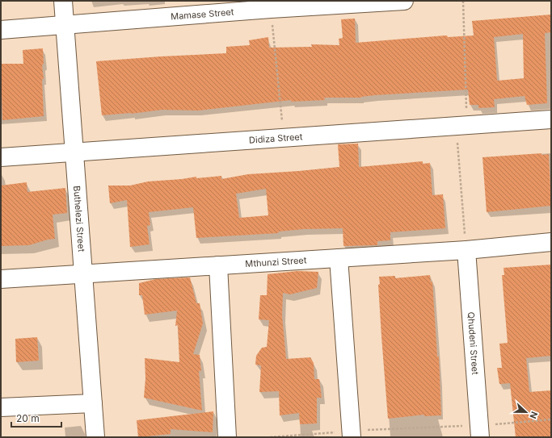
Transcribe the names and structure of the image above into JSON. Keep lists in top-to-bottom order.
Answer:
{
  "streets": {
    "street": [
      "Mamase Street",
      "Didiza Street",
      "Buthelezi Street",
      "Mthunzi Street",
      "Qhudeni Street"
    ]
  },
  "crossings": [
    ["Mamase Street", "Buthelezi Street"],
    ["Didiza Street", "Buthelezi Street"],
    ["Buthelezi Street", "Mthunzi Street"],
    ["Mthunzi Street", "Qhudeni Street"]
  ],
  "scale_bar": "20 m",
  "north": "right"
}
